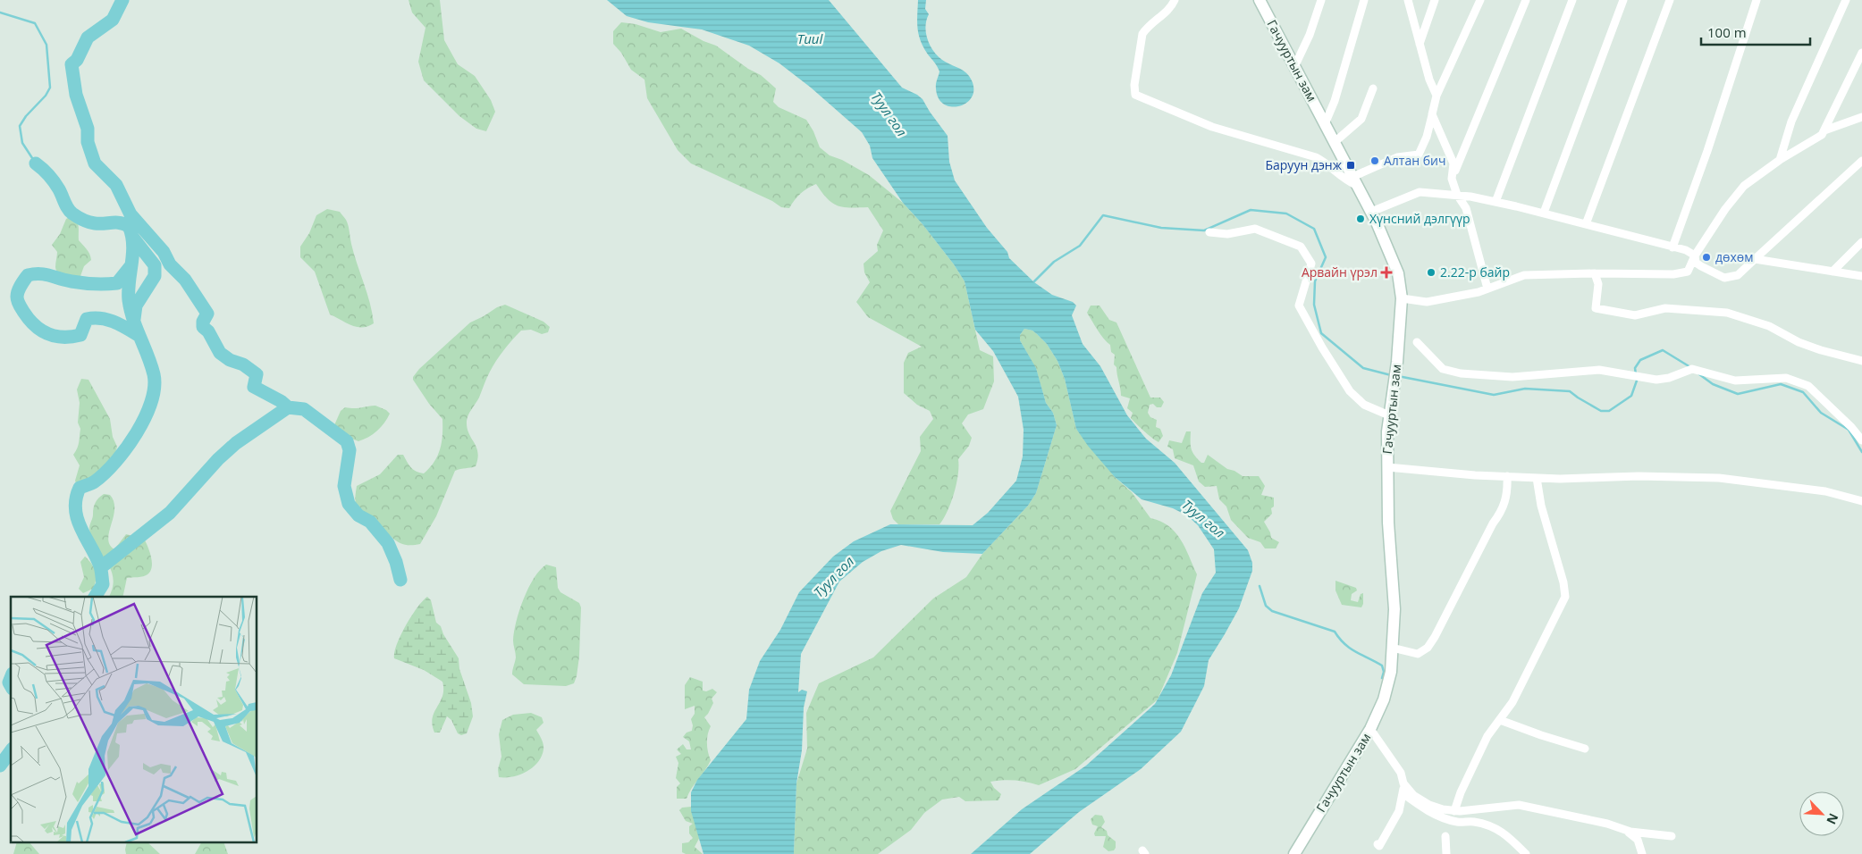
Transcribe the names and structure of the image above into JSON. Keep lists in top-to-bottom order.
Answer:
{
  "streets": {
    "main road": ["Гачууртын зам"]
  },
  "water": ["Tuul", "Туул гол"],
  "places": {
    "other": [
      "Алтан бич",
      "Хүнсний дэлгүүр",
      "дөхөм",
      "2.22-р байр"
    ],
    "transit": ["Баруун дэнж"],
    "health": ["Арвайн үрэл"]
  },
  "scale_bar": "100 m",
  "north": "bottom right"
}
